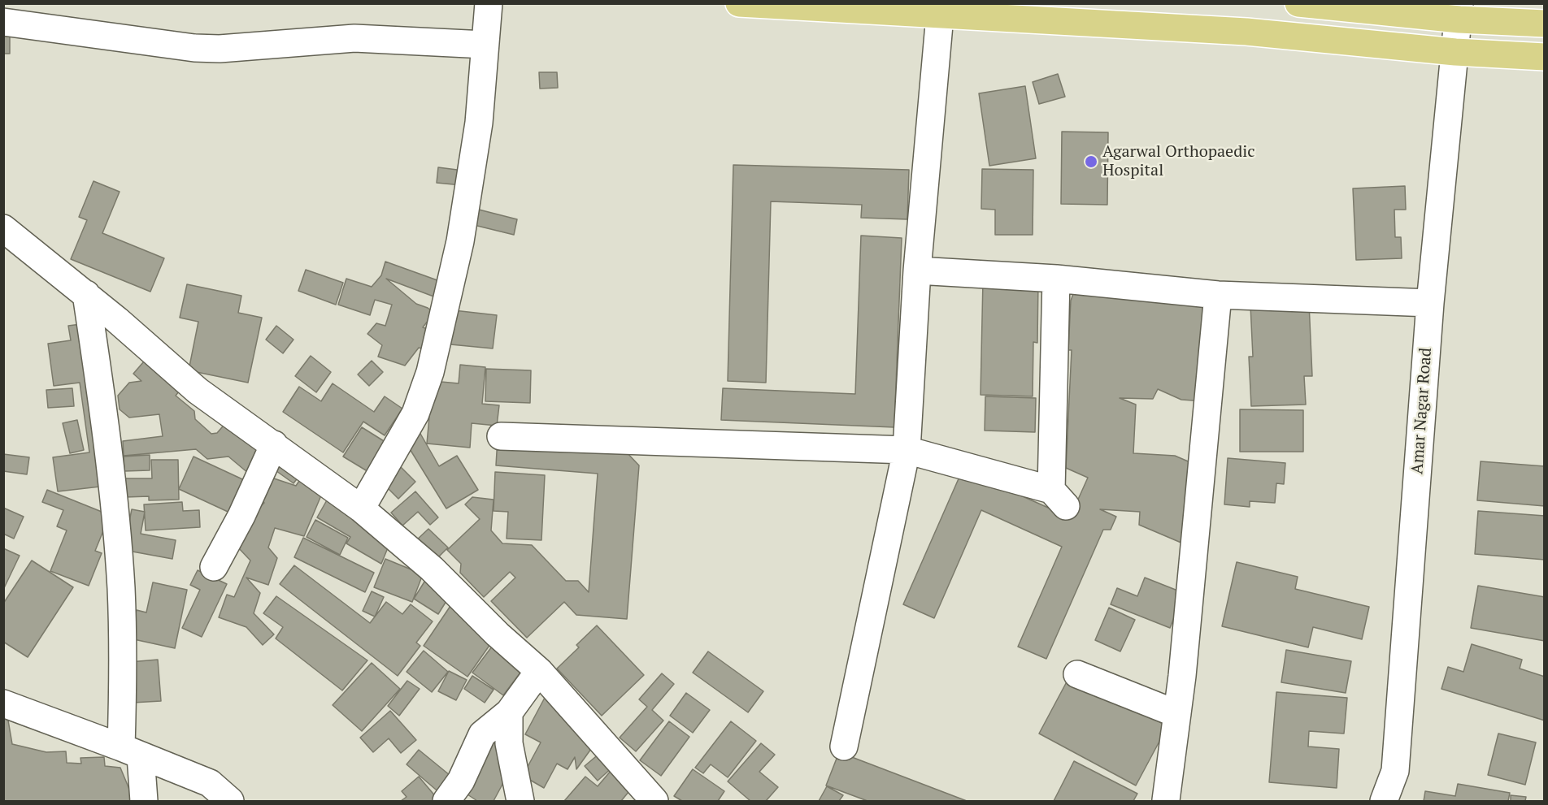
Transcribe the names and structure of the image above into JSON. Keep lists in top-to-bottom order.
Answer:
{
  "streets": {
    "street": ["Amar Nagar Road"]
  },
  "places": ["Agarwal Orthopaedic Hospital"]
}
